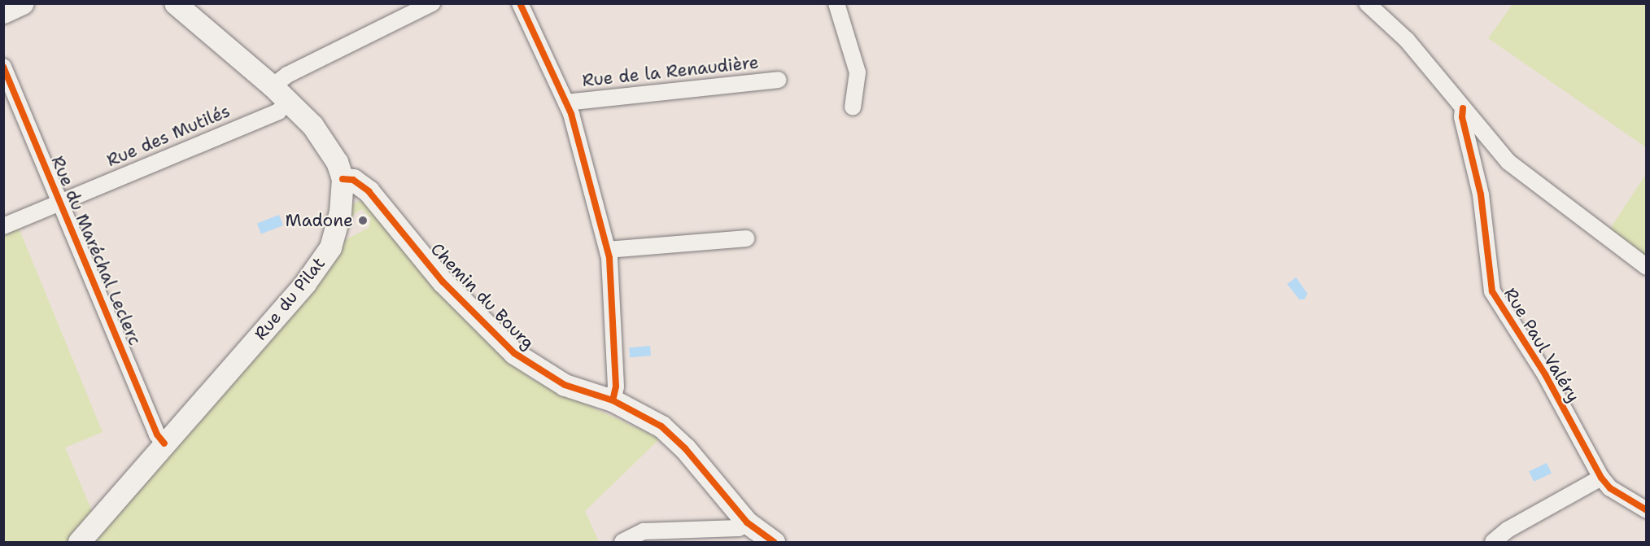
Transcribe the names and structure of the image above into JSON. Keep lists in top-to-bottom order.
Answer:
{
  "streets": {
    "main road": ["Chemin du Bourg", "Rue du Pilat"],
    "street": [
      "Rue de la Renaudière",
      "Rue des Mutilés",
      "Rue du Maréchal Leclerc",
      "Rue Paul Valéry"
    ]
  },
  "crossings": [
    ["Rue de la Renaudière", "Chemin du Bourg"],
    ["Rue des Mutilés", "Rue du Maréchal Leclerc"],
    ["Rue du Maréchal Leclerc", "Rue du Pilat"],
    ["Chemin du Bourg", "Rue du Pilat"]
  ],
  "places": ["Madone"]
}
